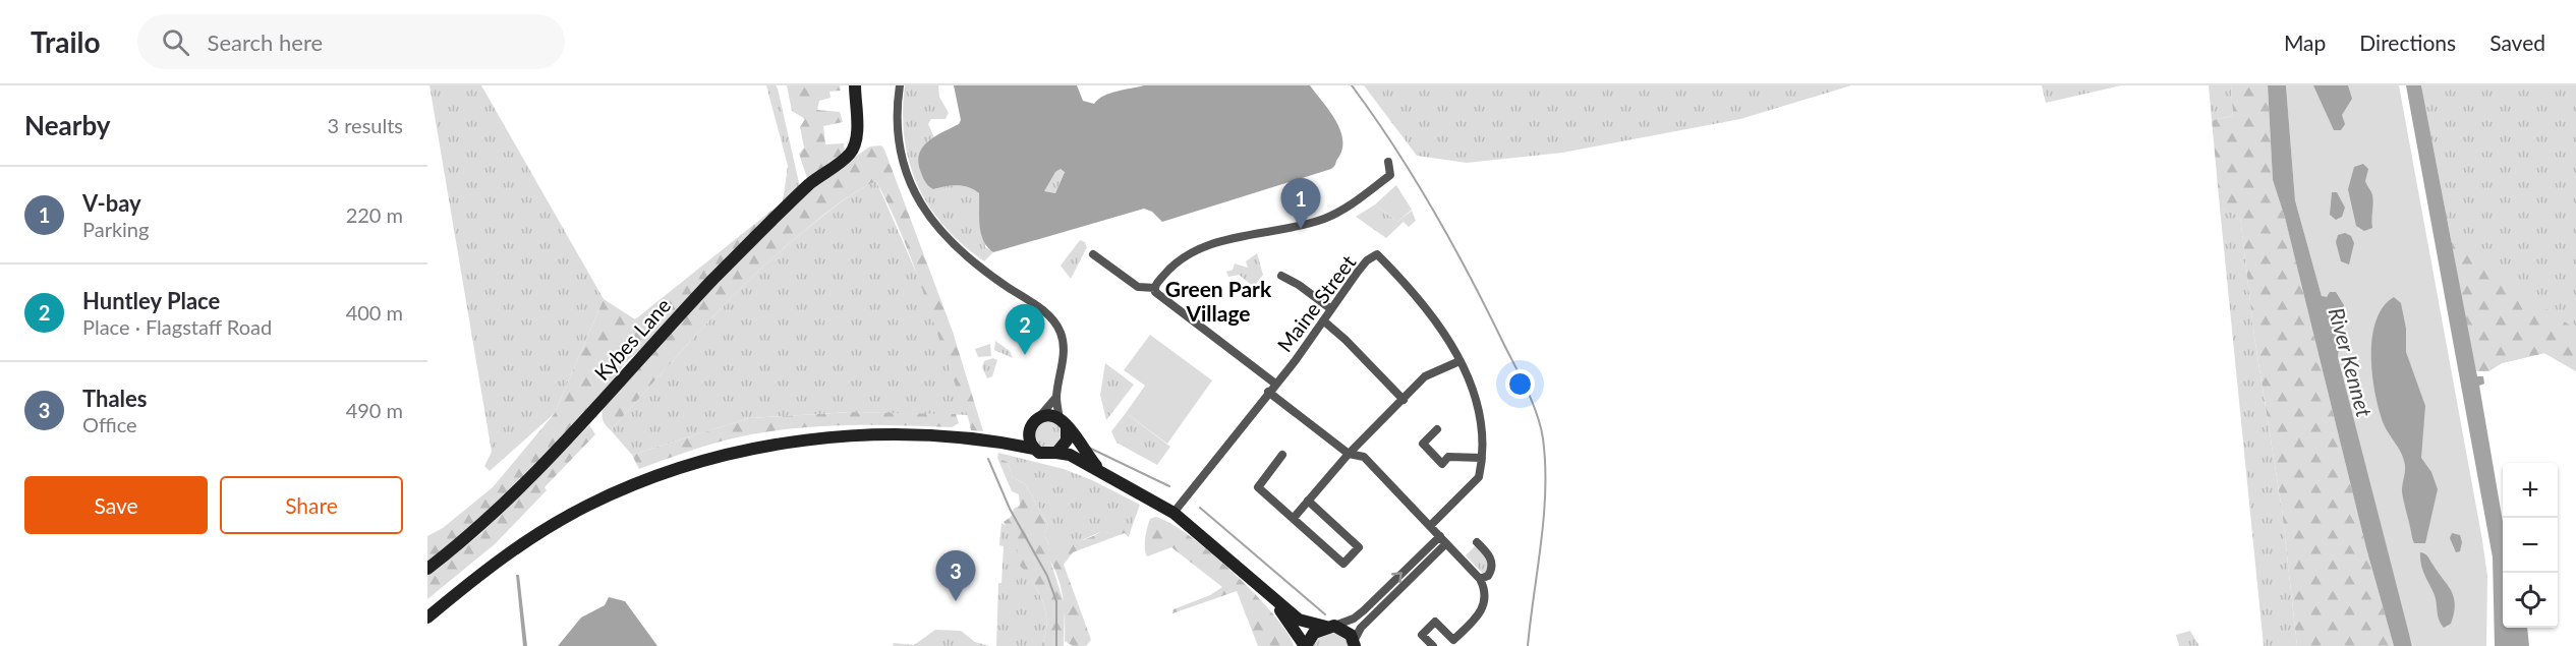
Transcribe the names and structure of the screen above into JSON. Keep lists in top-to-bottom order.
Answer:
{
  "streets": {
    "street": ["Maine Street", "Kybes Lane"]
  },
  "districts": ["Green Park Village"],
  "water": ["River Kennet"],
  "page": {
    "header": "Trailo",
    "search": "Search here",
    "nav": ["Map", "Directions", "Saved"],
    "heading": ["Nearby", "3 results"],
    "list": [
      {
        "mark": "1",
        "name": "V-bay",
        "note": "Parking",
        "value": "220 m"
      },
      {
        "mark": "2",
        "name": "Huntley Place",
        "note": "Place · Flagstaff Road",
        "value": "400 m"
      },
      {
        "mark": "3",
        "name": "Thales",
        "note": "Office",
        "value": "490 m"
      }
    ],
    "pins": ["1", "2", "3"],
    "buttons": ["Save", "Share"],
    "map_buttons": ["+", "−"]
  }
}
